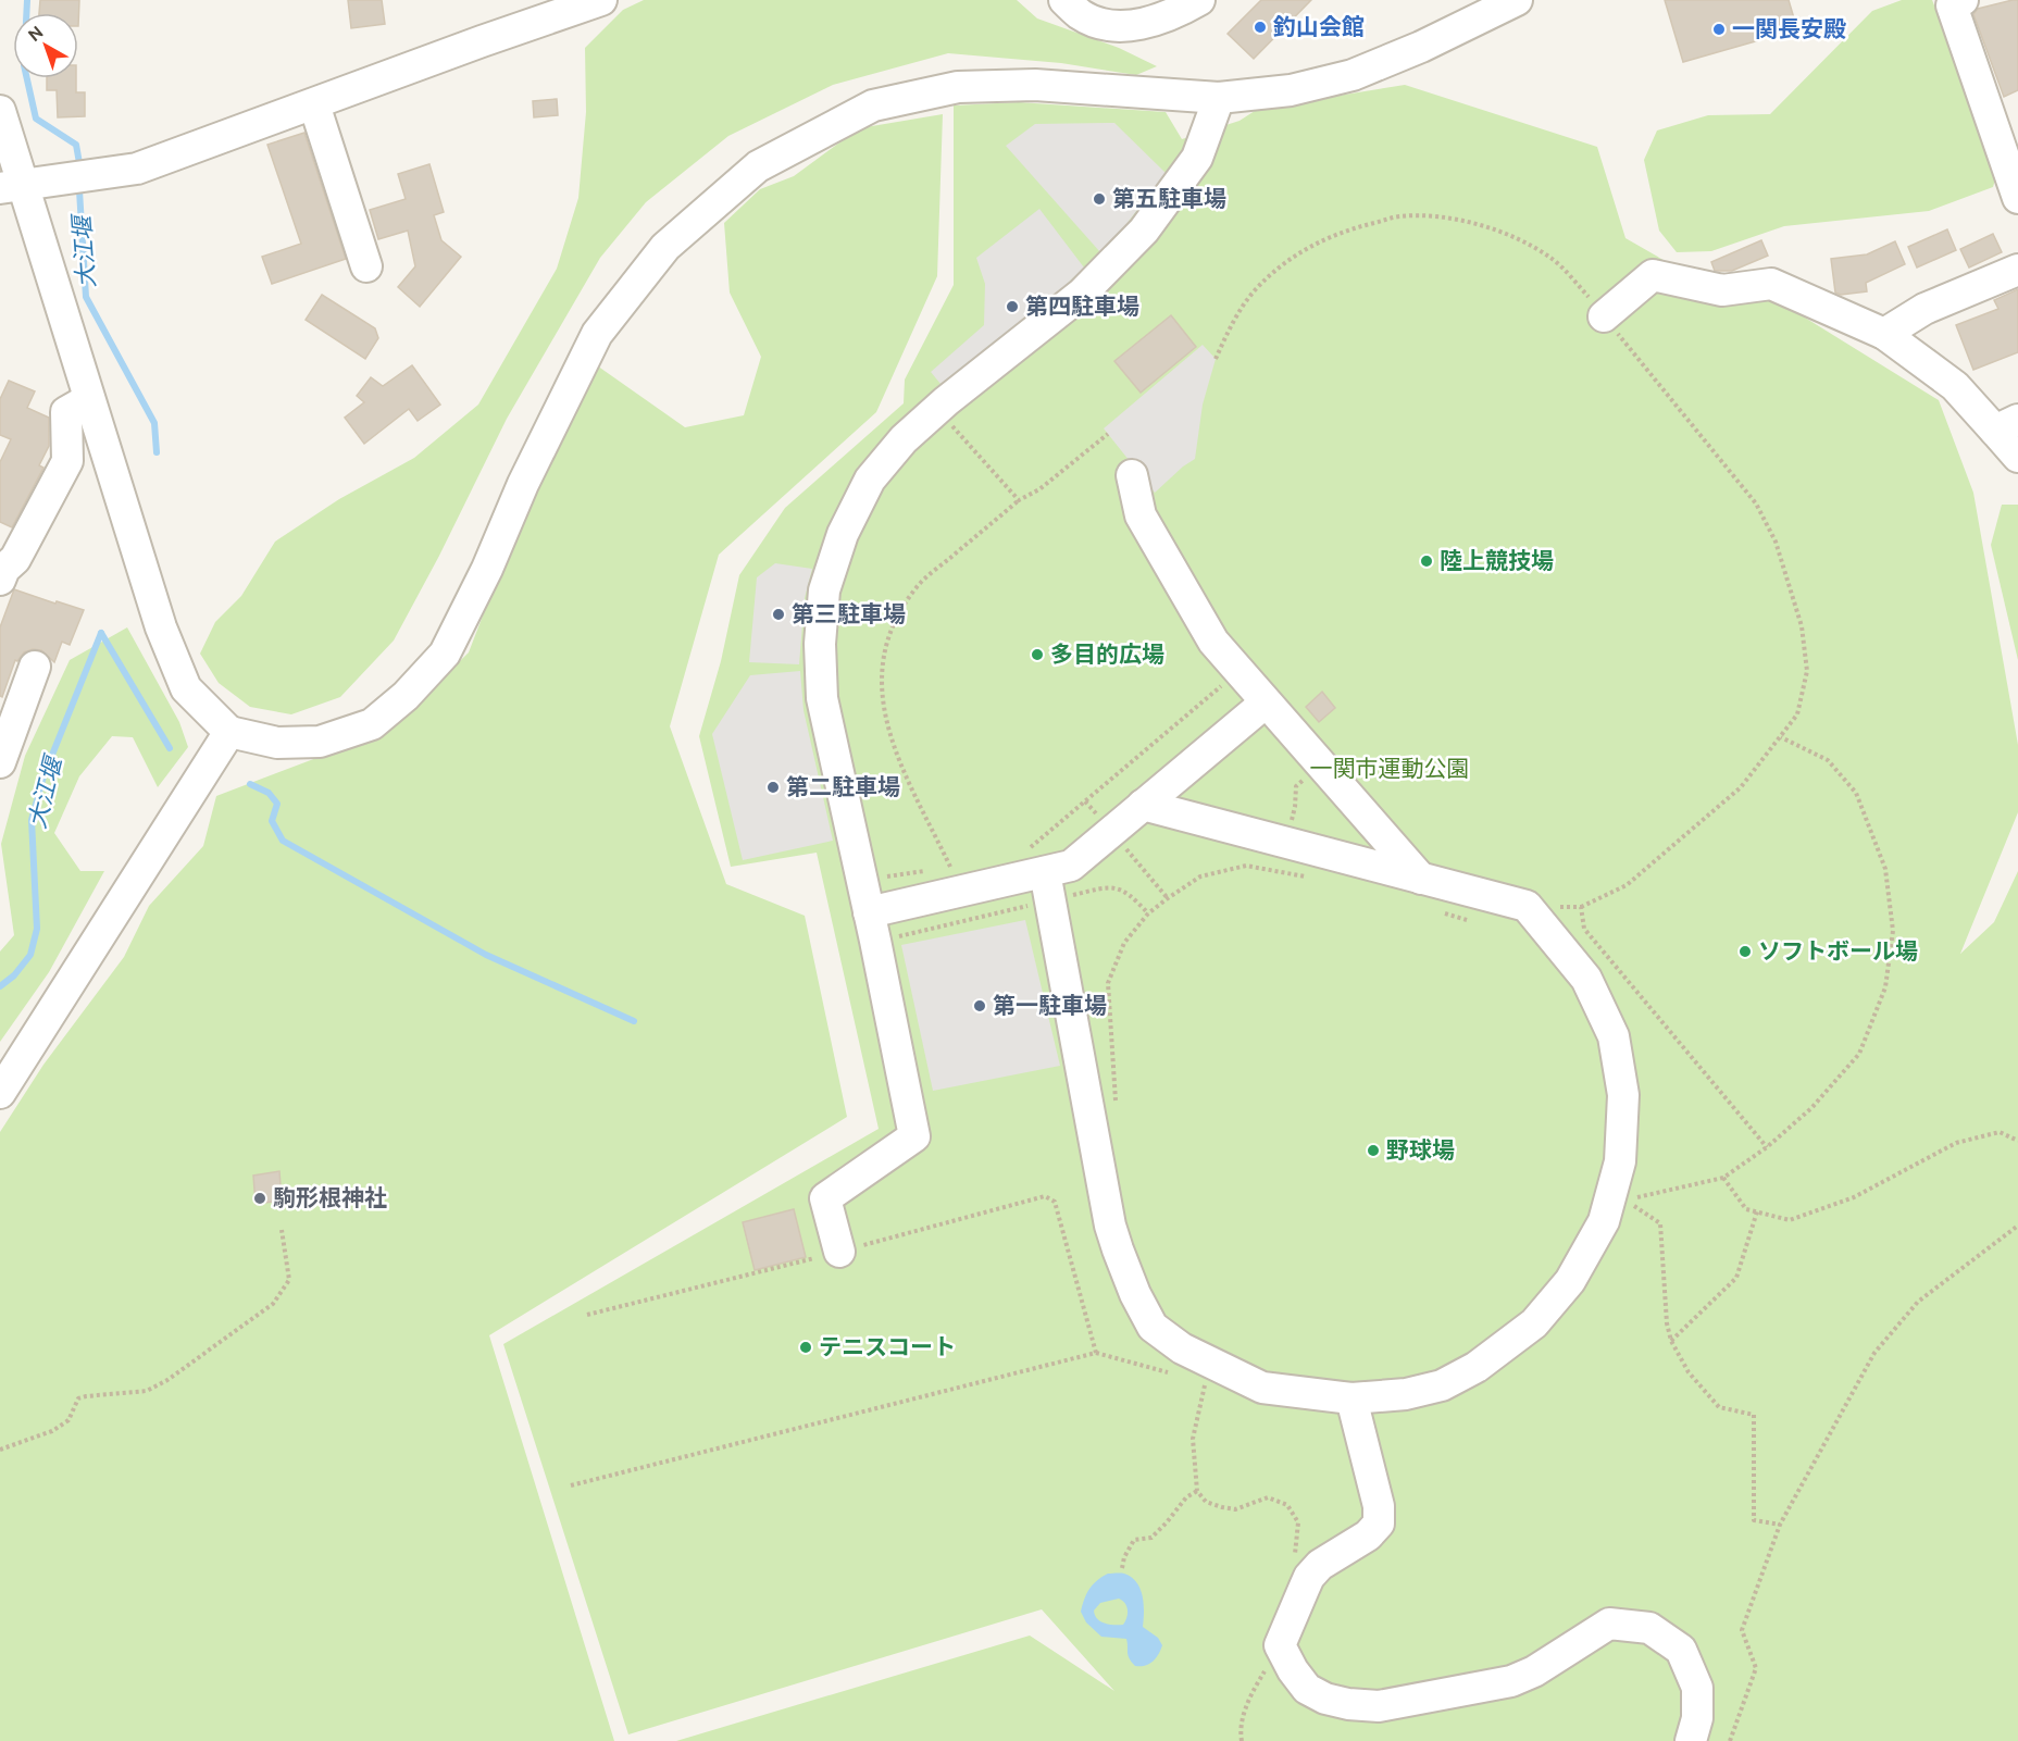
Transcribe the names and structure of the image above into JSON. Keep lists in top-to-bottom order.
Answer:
{
  "water": ["大江堰"],
  "parks": ["一関市運動公園"],
  "places": [
    "釣山会館",
    "一関長安殿",
    "第五駐車場",
    "第四駐車場",
    "陸上競技場",
    "第三駐車場",
    "多目的広場",
    "第二駐車場",
    "ソフトボール場",
    "第一駐車場",
    "野球場",
    "駒形根神社",
    "テニスコート"
  ],
  "north": "top left"
}
